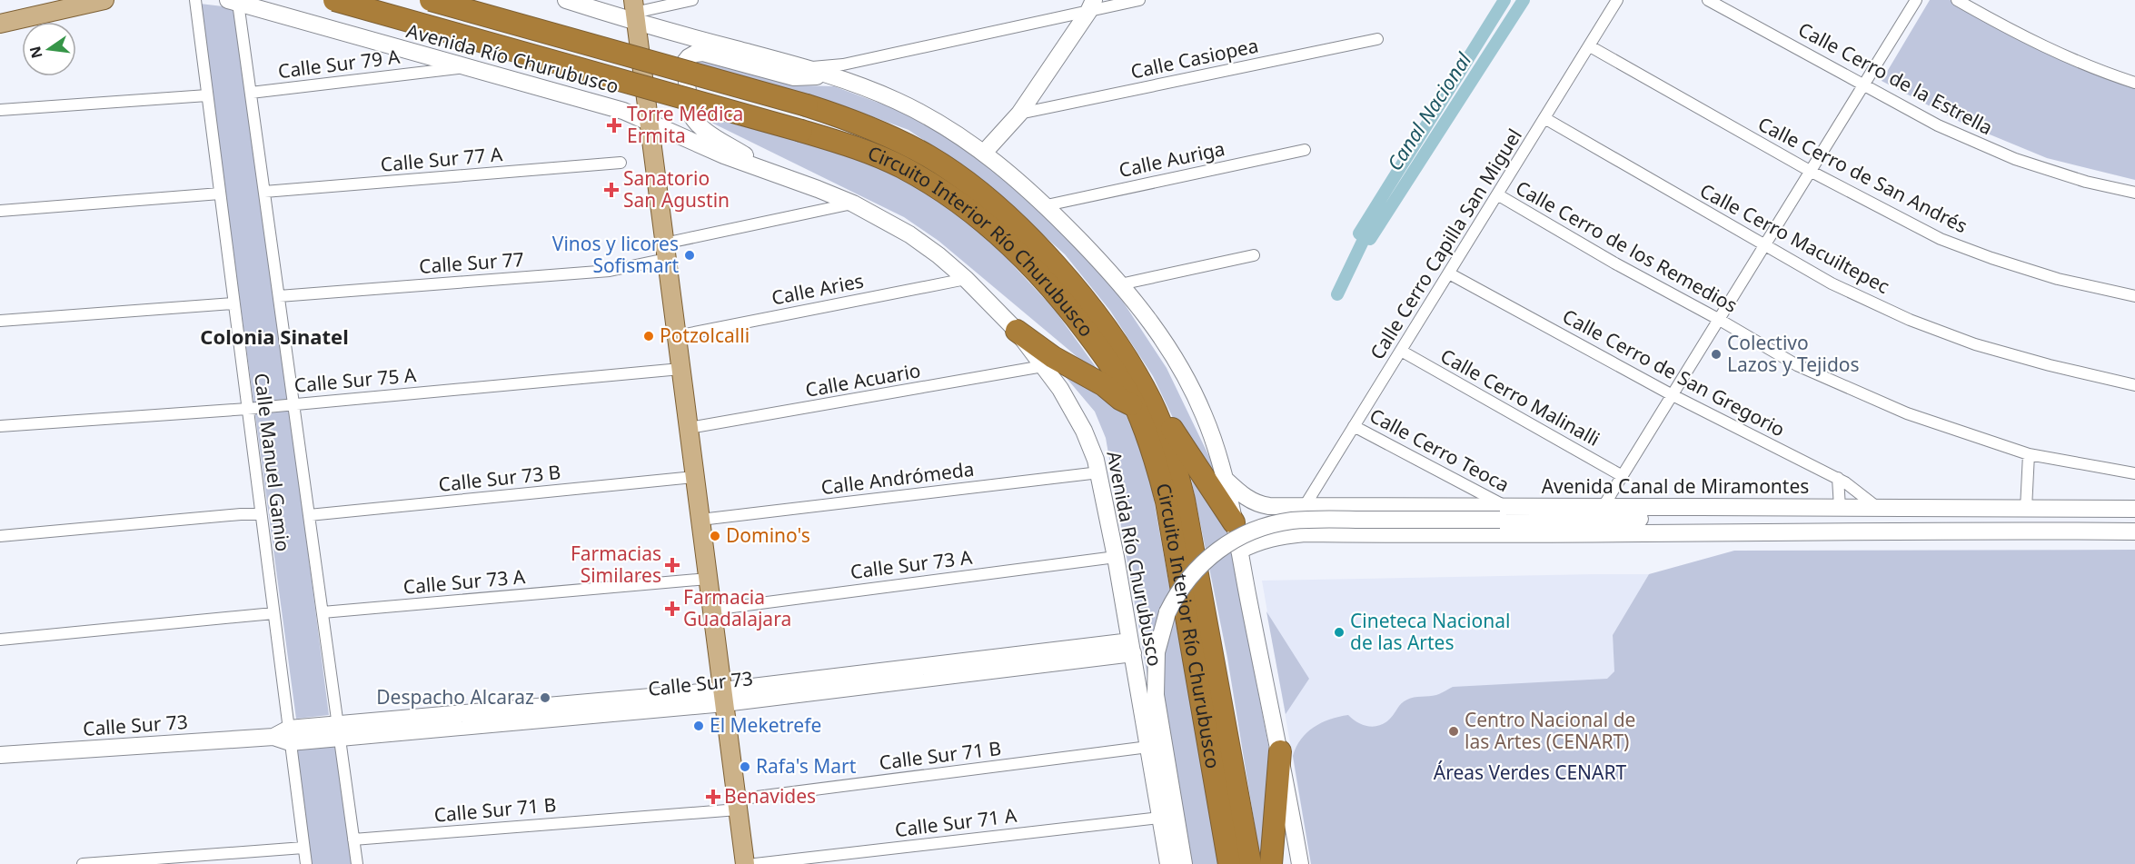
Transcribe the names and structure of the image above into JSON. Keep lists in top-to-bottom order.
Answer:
{
  "streets": {
    "highway": ["Circuito Interior Río Churubusco"],
    "main road": ["Avenida Río Churubusco", "Avenida Canal de Miramontes", "Calle Sur 73"],
    "street": [
      "Calle Casiopea",
      "Calle Sur 79 A",
      "Calle Cerro de la Estrella",
      "Calle Sur 77 A",
      "Calle Auriga",
      "Calle Cerro de San Andrés",
      "Calle Cerro Macuiltepec",
      "Calle Cerro Capilla San Miguel",
      "Calle Cerro de los Remedios",
      "Calle Sur 77",
      "Calle Aries",
      "Calle Cerro de San Gregorio",
      "Calle Sur 75 A",
      "Calle Acuario",
      "Calle Cerro Malinalli",
      "Calle Cerro Teoca",
      "Calle Manuel Gamio",
      "Calle Sur 73 B",
      "Calle Andrómeda",
      "Calle Sur 73 A",
      "Calle Sur 71 B",
      "Calle Sur 71 A"
    ]
  },
  "crossings": [
    ["Avenida Río Churubusco", "Calle Sur 79 A"],
    ["Avenida Río Churubusco", "Calle Aries"],
    ["Avenida Río Churubusco", "Calle Acuario"],
    ["Avenida Río Churubusco", "Calle Manuel Gamio"],
    ["Avenida Río Churubusco", "Calle Andrómeda"],
    ["Avenida Río Churubusco", "Calle Sur 73 A"],
    ["Avenida Río Churubusco", "Calle Sur 73"],
    ["Avenida Río Churubusco", "Calle Sur 71 B"],
    ["Avenida Río Churubusco", "Calle Sur 71 A"],
    ["Calle Sur 79 A", "Calle Manuel Gamio"],
    ["Calle Sur 77 A", "Calle Manuel Gamio"],
    ["Calle Cerro de San Andrés", "Calle Cerro Capilla San Miguel"],
    ["Calle Cerro Macuiltepec", "Calle Cerro Capilla San Miguel"],
    ["Calle Cerro Capilla San Miguel", "Calle Cerro de los Remedios"],
    ["Calle Cerro Capilla San Miguel", "Calle Cerro de San Gregorio"],
    ["Calle Cerro Capilla San Miguel", "Calle Cerro Malinalli"],
    ["Calle Cerro Capilla San Miguel", "Calle Cerro Teoca"],
    ["Calle Cerro Capilla San Miguel", "Avenida Canal de Miramontes"],
    ["Calle Sur 77", "Calle Manuel Gamio"],
    ["Calle Cerro de San Gregorio", "Avenida Canal de Miramontes"],
    ["Calle Sur 75 A", "Calle Manuel Gamio"],
    ["Calle Cerro Teoca", "Avenida Canal de Miramontes"],
    ["Calle Manuel Gamio", "Calle Sur 73 B"],
    ["Calle Manuel Gamio", "Calle Sur 73 A"],
    ["Calle Manuel Gamio", "Calle Sur 73"],
    ["Calle Manuel Gamio", "Calle Sur 71 B"]
  ],
  "districts": ["Colonia Sinatel"],
  "water": ["Canal Nacional"],
  "parks": ["Áreas Verdes CENART"],
  "places": {
    "health": [
      "Torre Médica Ermita",
      "Sanatorio San Agustin",
      "Farmacias Similares",
      "Farmacia Guadalajara",
      "Benavides"
    ],
    "other": [
      "Vinos y licores Sofismart",
      "Potzolcalli",
      "Colectivo Lazos y Tejidos",
      "Domino's",
      "Cineteca Nacional de las Artes",
      "Despacho Alcaraz",
      "El Meketrefe",
      "Centro Nacional de las Artes (CENART)",
      "Rafa's Mart"
    ]
  },
  "north": "left"
}
